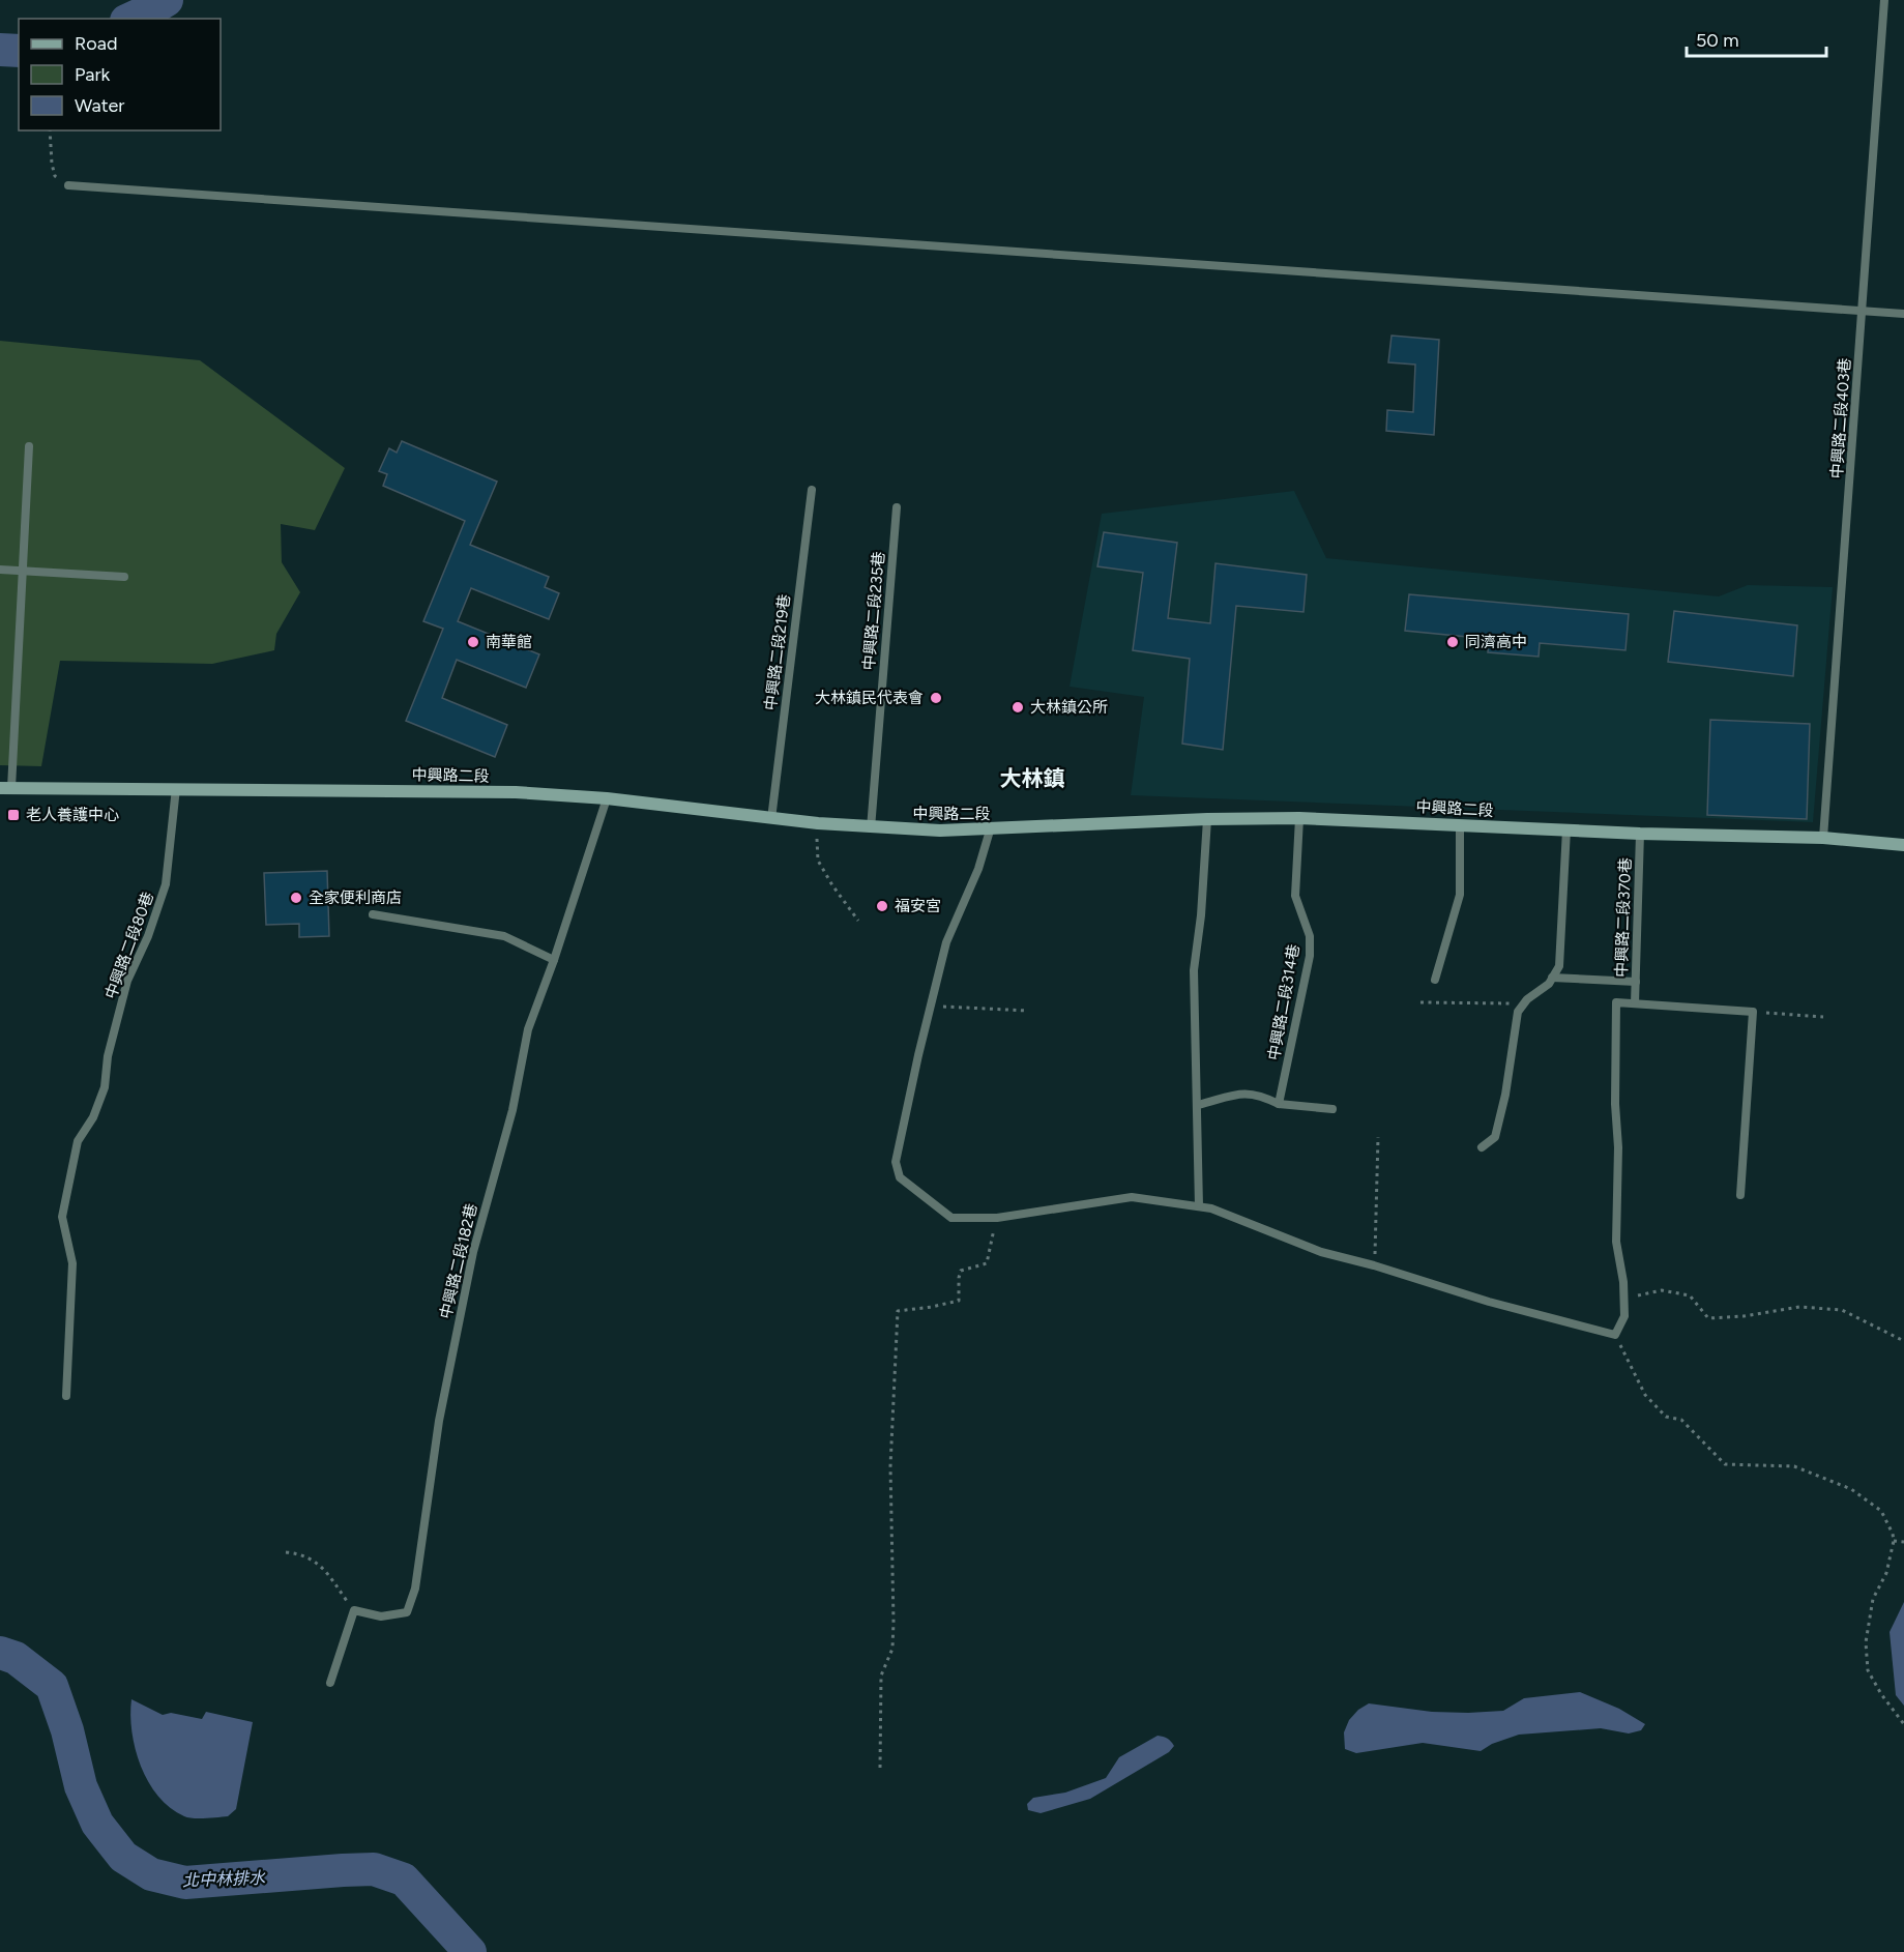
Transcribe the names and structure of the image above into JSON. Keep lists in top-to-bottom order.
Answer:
{
  "streets": {
    "main road": ["中興路二段"],
    "lane": [
      "中興路二段403巷",
      "中興路二段235巷",
      "中興路二段219巷",
      "中興路二段370巷",
      "中興路二段80巷",
      "中興路二段314巷",
      "中興路二段182巷"
    ]
  },
  "crossings": [
    ["中興路二段403巷", "中興路二段"],
    ["中興路二段235巷", "中興路二段"],
    ["中興路二段219巷", "中興路二段"],
    ["中興路二段", "中興路二段370巷"],
    ["中興路二段", "中興路二段80巷"],
    ["中興路二段", "中興路二段314巷"],
    ["中興路二段", "中興路二段182巷"]
  ],
  "districts": ["大林鎮"],
  "water": ["北中林排水"],
  "places": {
    "other": [
      "南華館",
      "同濟高中",
      "大林鎮民代表會",
      "大林鎮公所",
      "全家便利商店",
      "福安宮"
    ],
    "transit": ["老人養護中心"]
  },
  "legend": ["Road", "Park", "Water"],
  "scale_bar": "50 m"
}
